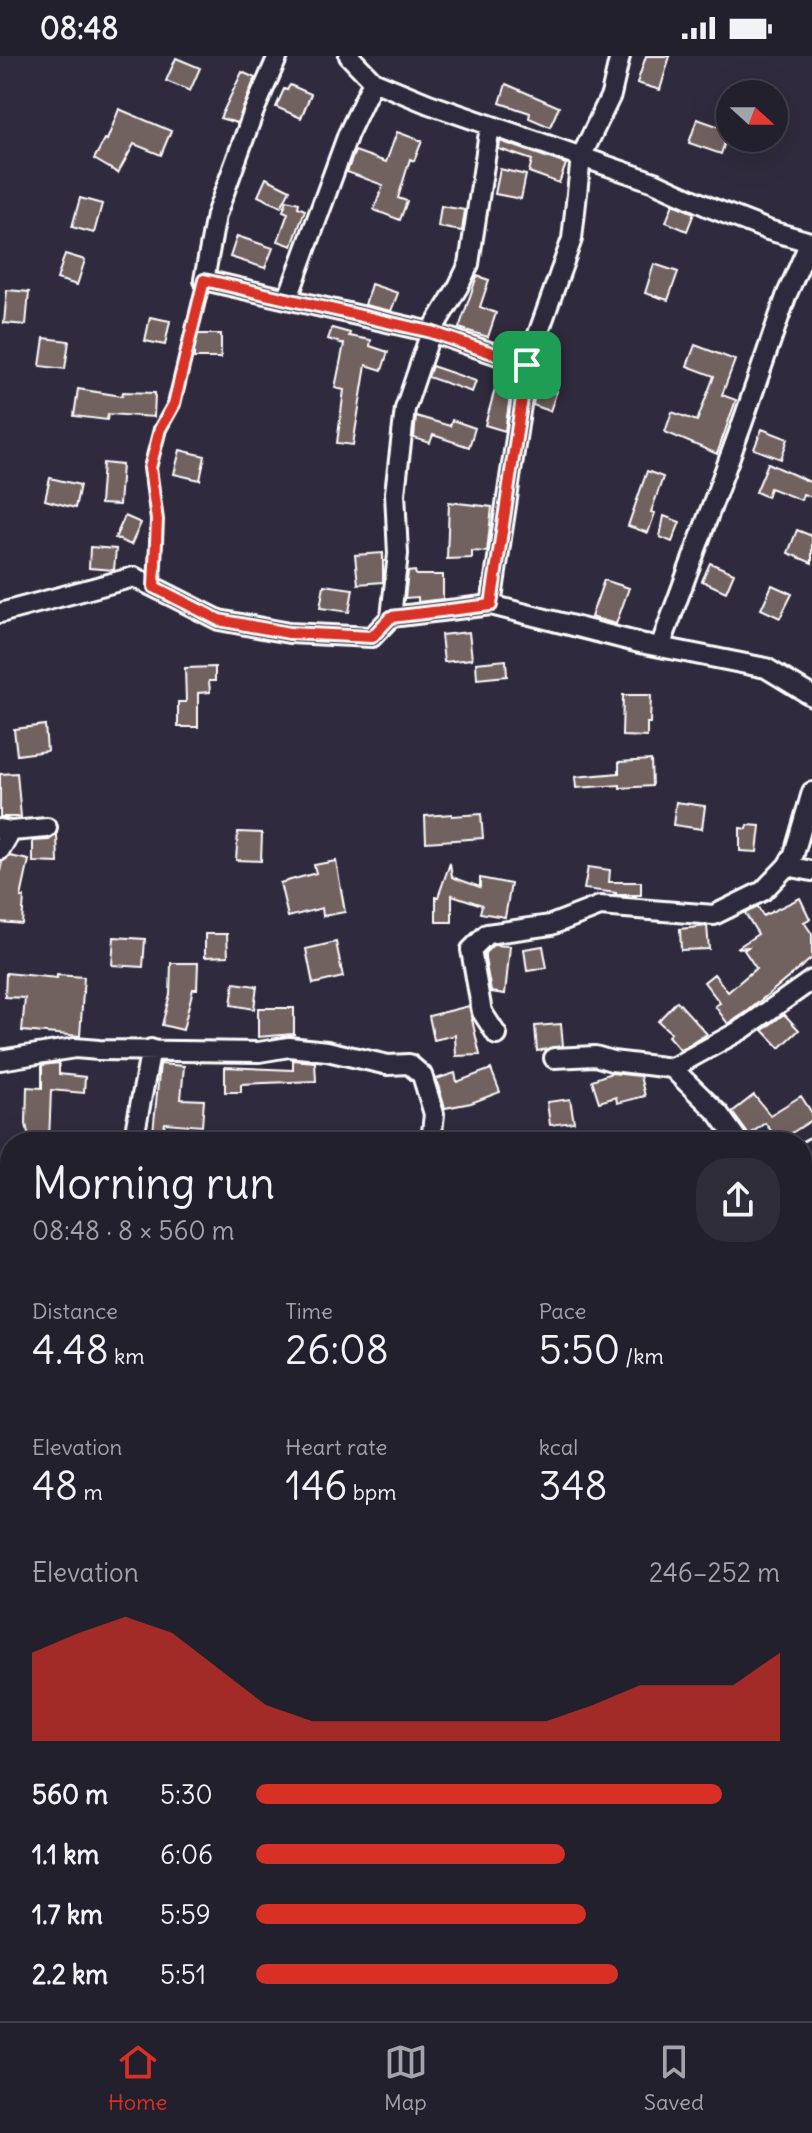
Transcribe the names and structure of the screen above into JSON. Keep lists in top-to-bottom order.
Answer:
{
  "north": "right",
  "page": {
    "status": "08:48",
    "heading": ["Morning run", "08:48 · 8 × 560 m"],
    "stats": [
      ["Distance", "4.48 km"],
      ["Time", "26:08"],
      ["Pace", "5:50 /km"],
      ["Elevation", "48 m"],
      ["Heart rate", "146 bpm"],
      ["kcal", "348"]
    ],
    "chart": ["Elevation", "246–252 m"],
    "list": [
      {
        "name": "560 m",
        "note": "5:30"
      },
      {
        "name": "1.1 km",
        "note": "6:06"
      },
      {
        "name": "1.7 km",
        "note": "5:59"
      },
      {
        "name": "2.2 km",
        "note": "5:51"
      }
    ],
    "tabs": ["Home", "Map", "Saved"]
  }
}
